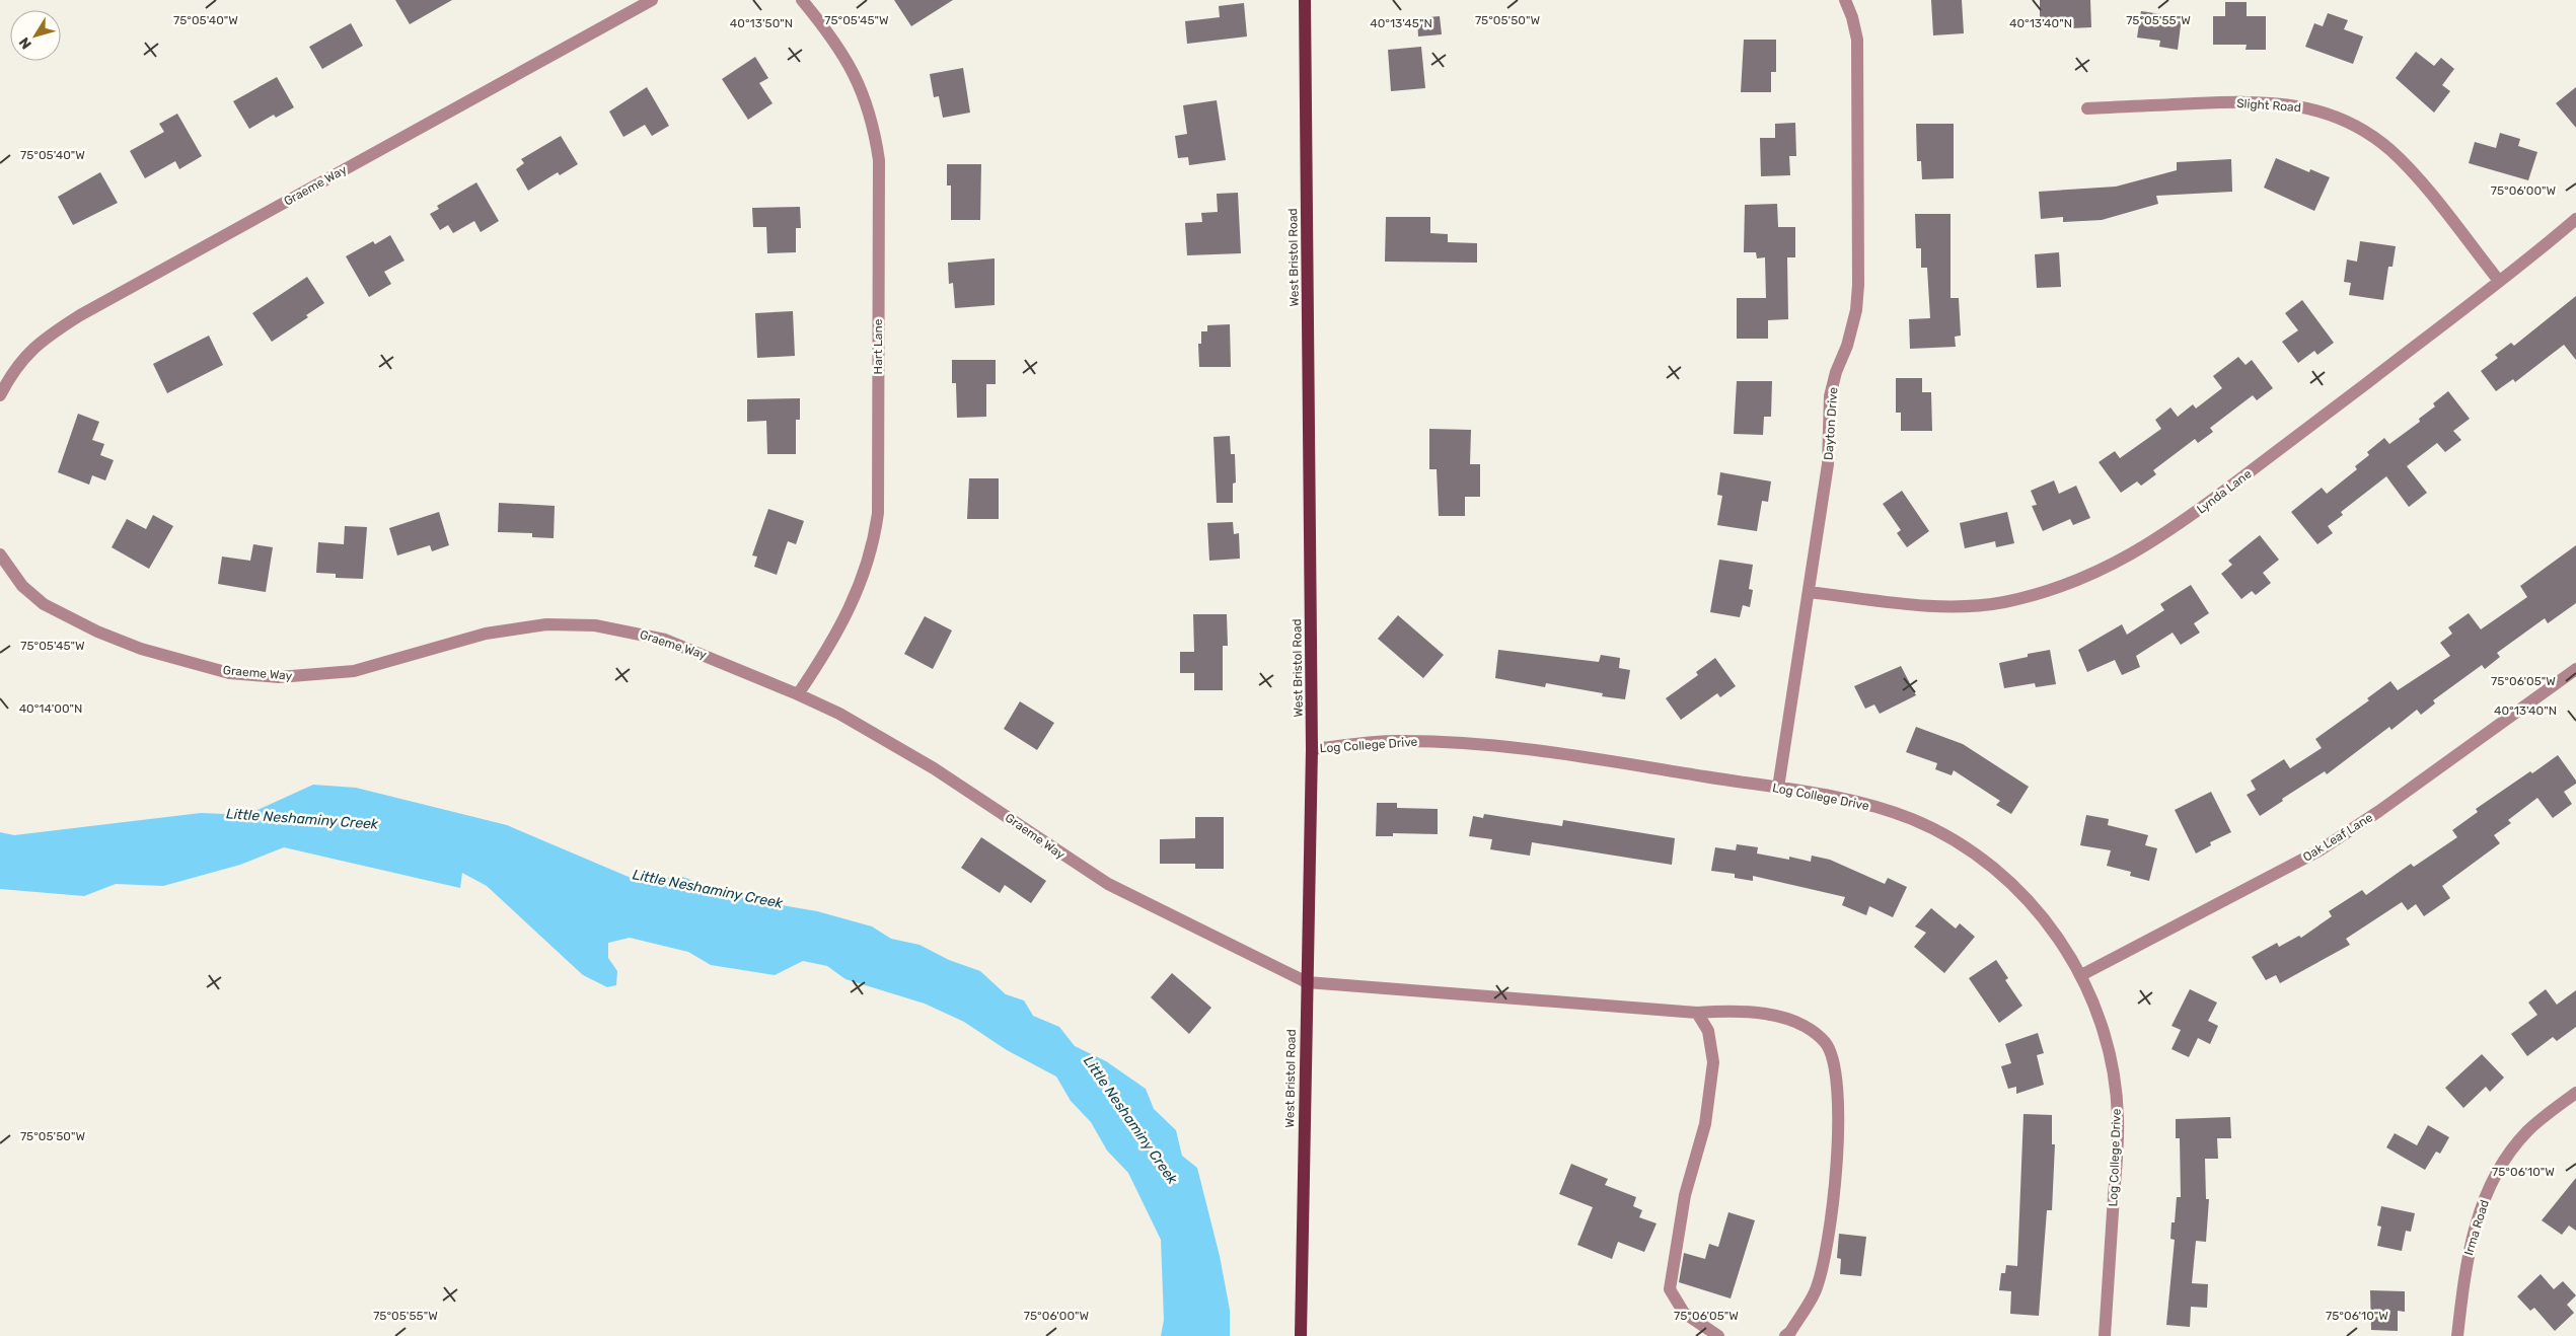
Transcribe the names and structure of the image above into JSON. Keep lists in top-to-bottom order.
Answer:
{
  "streets": {
    "main road": ["West Bristol Road"],
    "street": [
      "Slight Road",
      "Graeme Way",
      "Hart Lane",
      "Dayton Drive",
      "Lynda Lane",
      "Log College Drive",
      "Oak Leaf Lane",
      "Irma Road"
    ]
  },
  "crossings": [
    ["Slight Road", "Lynda Lane"],
    ["Graeme Way", "West Bristol Road"],
    ["Graeme Way", "Hart Lane"],
    ["West Bristol Road", "Log College Drive"],
    ["Dayton Drive", "Lynda Lane"],
    ["Dayton Drive", "Log College Drive"],
    ["Log College Drive", "Oak Leaf Lane"]
  ],
  "water": ["Little Neshaminy Creek"],
  "north": "bottom left",
  "coordinates": [
    "75°05'50\"W",
    "75°05'40\"W",
    "75°05'45\"W",
    "75°05'55\"W",
    "40°13'45\"N",
    "40°13'40\"N",
    "40°13'50\"N",
    "75°06'00\"W",
    "75°06'05\"W",
    "40°14'00\"N",
    "75°06'10\"W"
  ]
}
